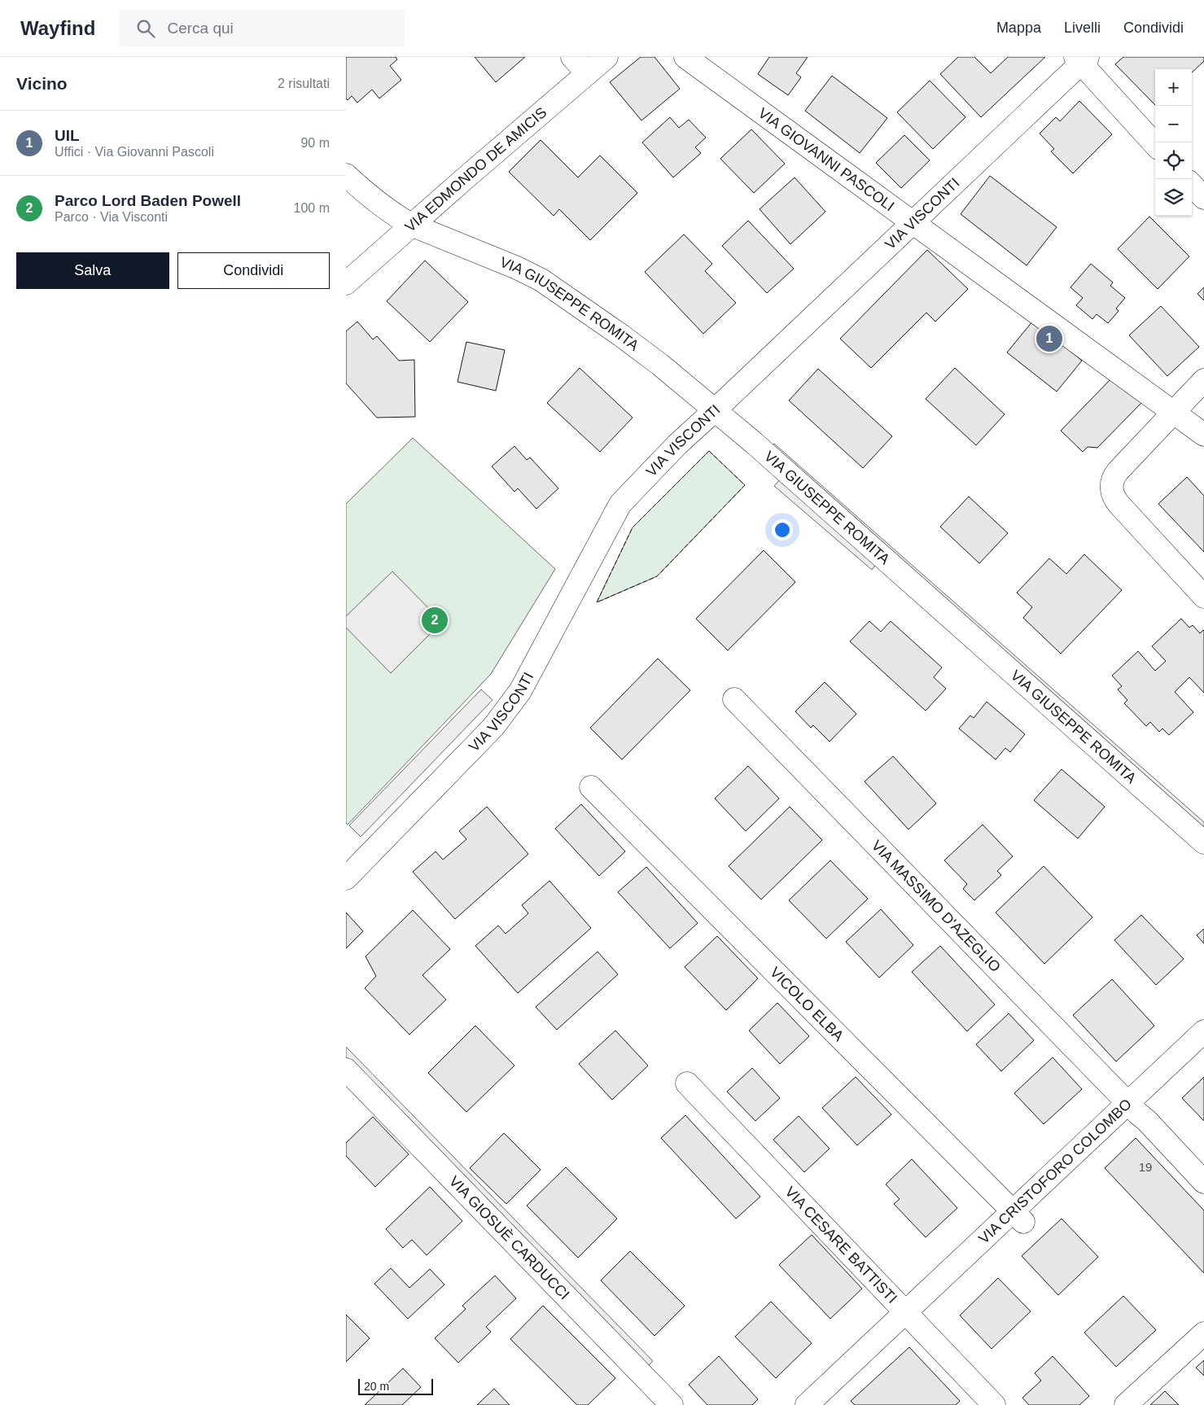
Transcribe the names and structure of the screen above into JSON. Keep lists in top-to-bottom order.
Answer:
{
  "streets": {
    "street": [
      "VIA GIOVANNI PASCOLI",
      "VIA EDMONDO DE AMICIS",
      "VIA VISCONTI",
      "VIA GIUSEPPE ROMITA",
      "VIA MASSIMO D'AZEGLIO",
      "VICOLO ELBA",
      "VIA CRISTOFORO COLOMBO",
      "VIA GIOSUÈ CARDUCCI",
      "VIA CESARE BATTISTI"
    ]
  },
  "crossings": [
    ["VIA GIOVANNI PASCOLI", "VIA VISCONTI"],
    ["VIA EDMONDO DE AMICIS", "VIA GIUSEPPE ROMITA"],
    ["VIA VISCONTI", "VIA GIUSEPPE ROMITA"],
    ["VIA MASSIMO D'AZEGLIO", "VIA CRISTOFORO COLOMBO"],
    ["VICOLO ELBA", "VIA CRISTOFORO COLOMBO"],
    ["VIA CRISTOFORO COLOMBO", "VIA CESARE BATTISTI"]
  ],
  "house_numbers": ["19"],
  "scale_bar": "20 m",
  "page": {
    "header": "Wayfind",
    "search": "Cerca qui",
    "nav": ["Mappa", "Livelli", "Condividi"],
    "heading": ["Vicino", "2 risultati"],
    "map_buttons": ["+", "−"],
    "list": [
      {
        "mark": "1",
        "name": "UIL",
        "note": "Uffici · Via Giovanni Pascoli",
        "value": "90 m"
      },
      {
        "mark": "2",
        "name": "Parco Lord Baden Powell",
        "note": "Parco · Via Visconti",
        "value": "100 m"
      }
    ],
    "buttons": ["Salva", "Condividi"],
    "pins": ["1", "2"],
    "scale": "20 m"
  }
}
